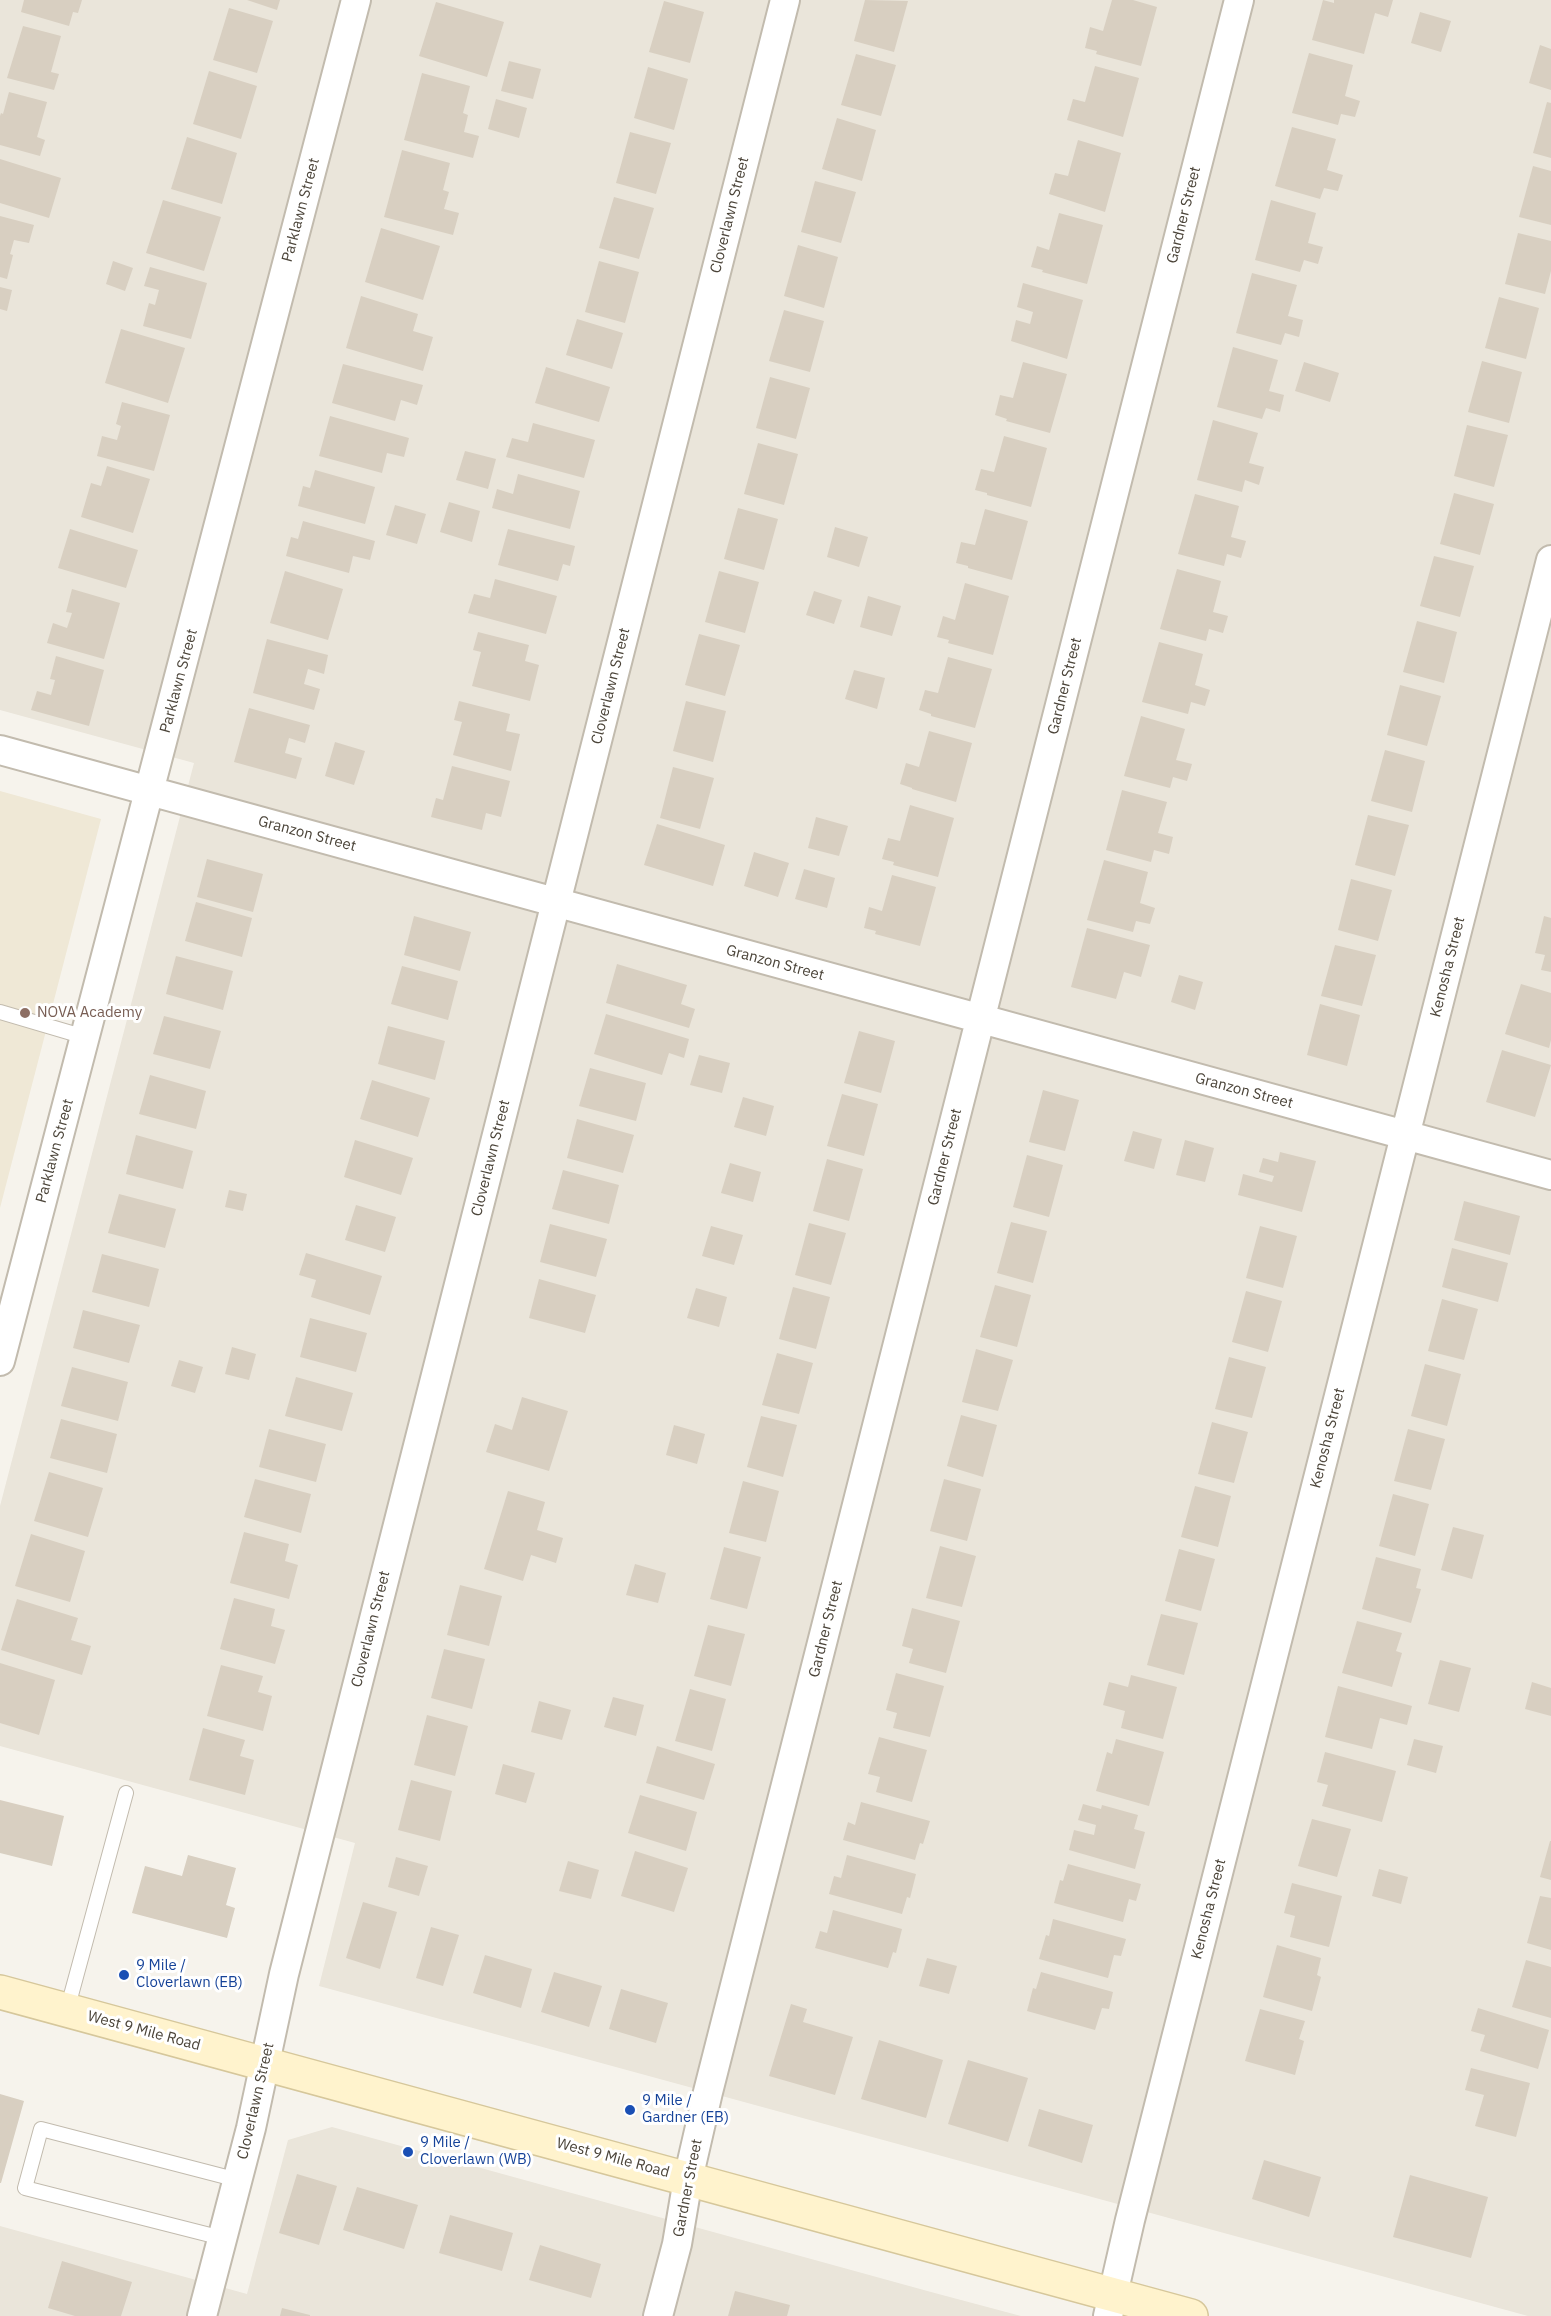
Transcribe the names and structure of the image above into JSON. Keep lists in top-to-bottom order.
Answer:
{
  "streets": {
    "main road": ["West 9 Mile Road"],
    "street": [
      "Parklawn Street",
      "Cloverlawn Street",
      "Gardner Street",
      "Granzon Street",
      "Kenosha Street"
    ]
  },
  "crossings": [
    ["Parklawn Street", "Granzon Street"],
    ["Cloverlawn Street", "Granzon Street"],
    ["Cloverlawn Street", "West 9 Mile Road"],
    ["Gardner Street", "Granzon Street"],
    ["Gardner Street", "West 9 Mile Road"],
    ["Granzon Street", "Kenosha Street"],
    ["Kenosha Street", "West 9 Mile Road"]
  ],
  "places": [
    "NOVA Academy",
    "9 Mile / Cloverlawn (EB)",
    "9 Mile / Gardner (EB)",
    "9 Mile / Cloverlawn (WB)"
  ]
}
